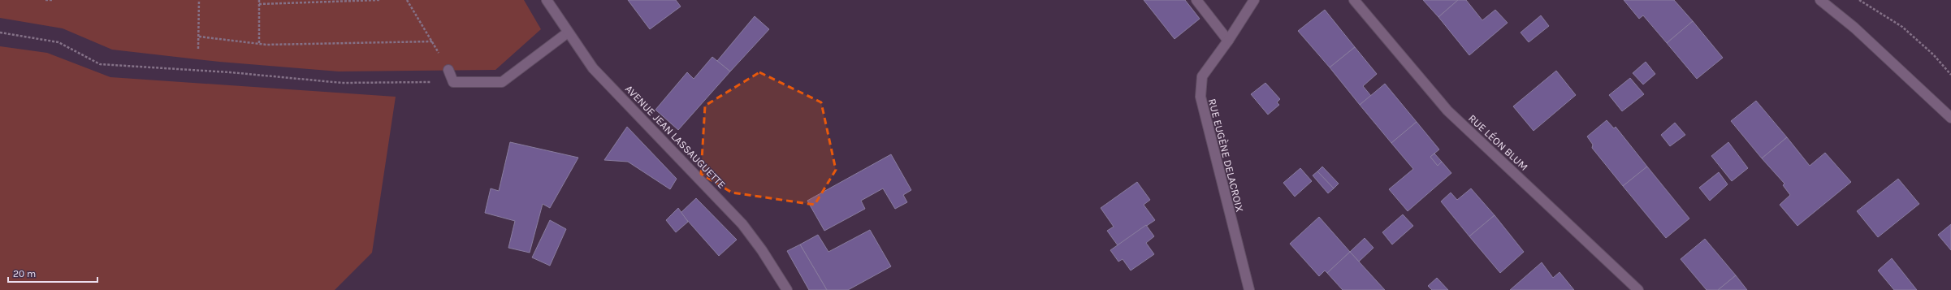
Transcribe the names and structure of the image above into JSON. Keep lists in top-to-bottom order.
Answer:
{
  "streets": {
    "street": ["AVENUE JEAN LASSAUGUETTE", "RUE LÉON BLUM", "RUE EUGÈNE DELACROIX"]
  },
  "scale_bar": "20 m"
}
